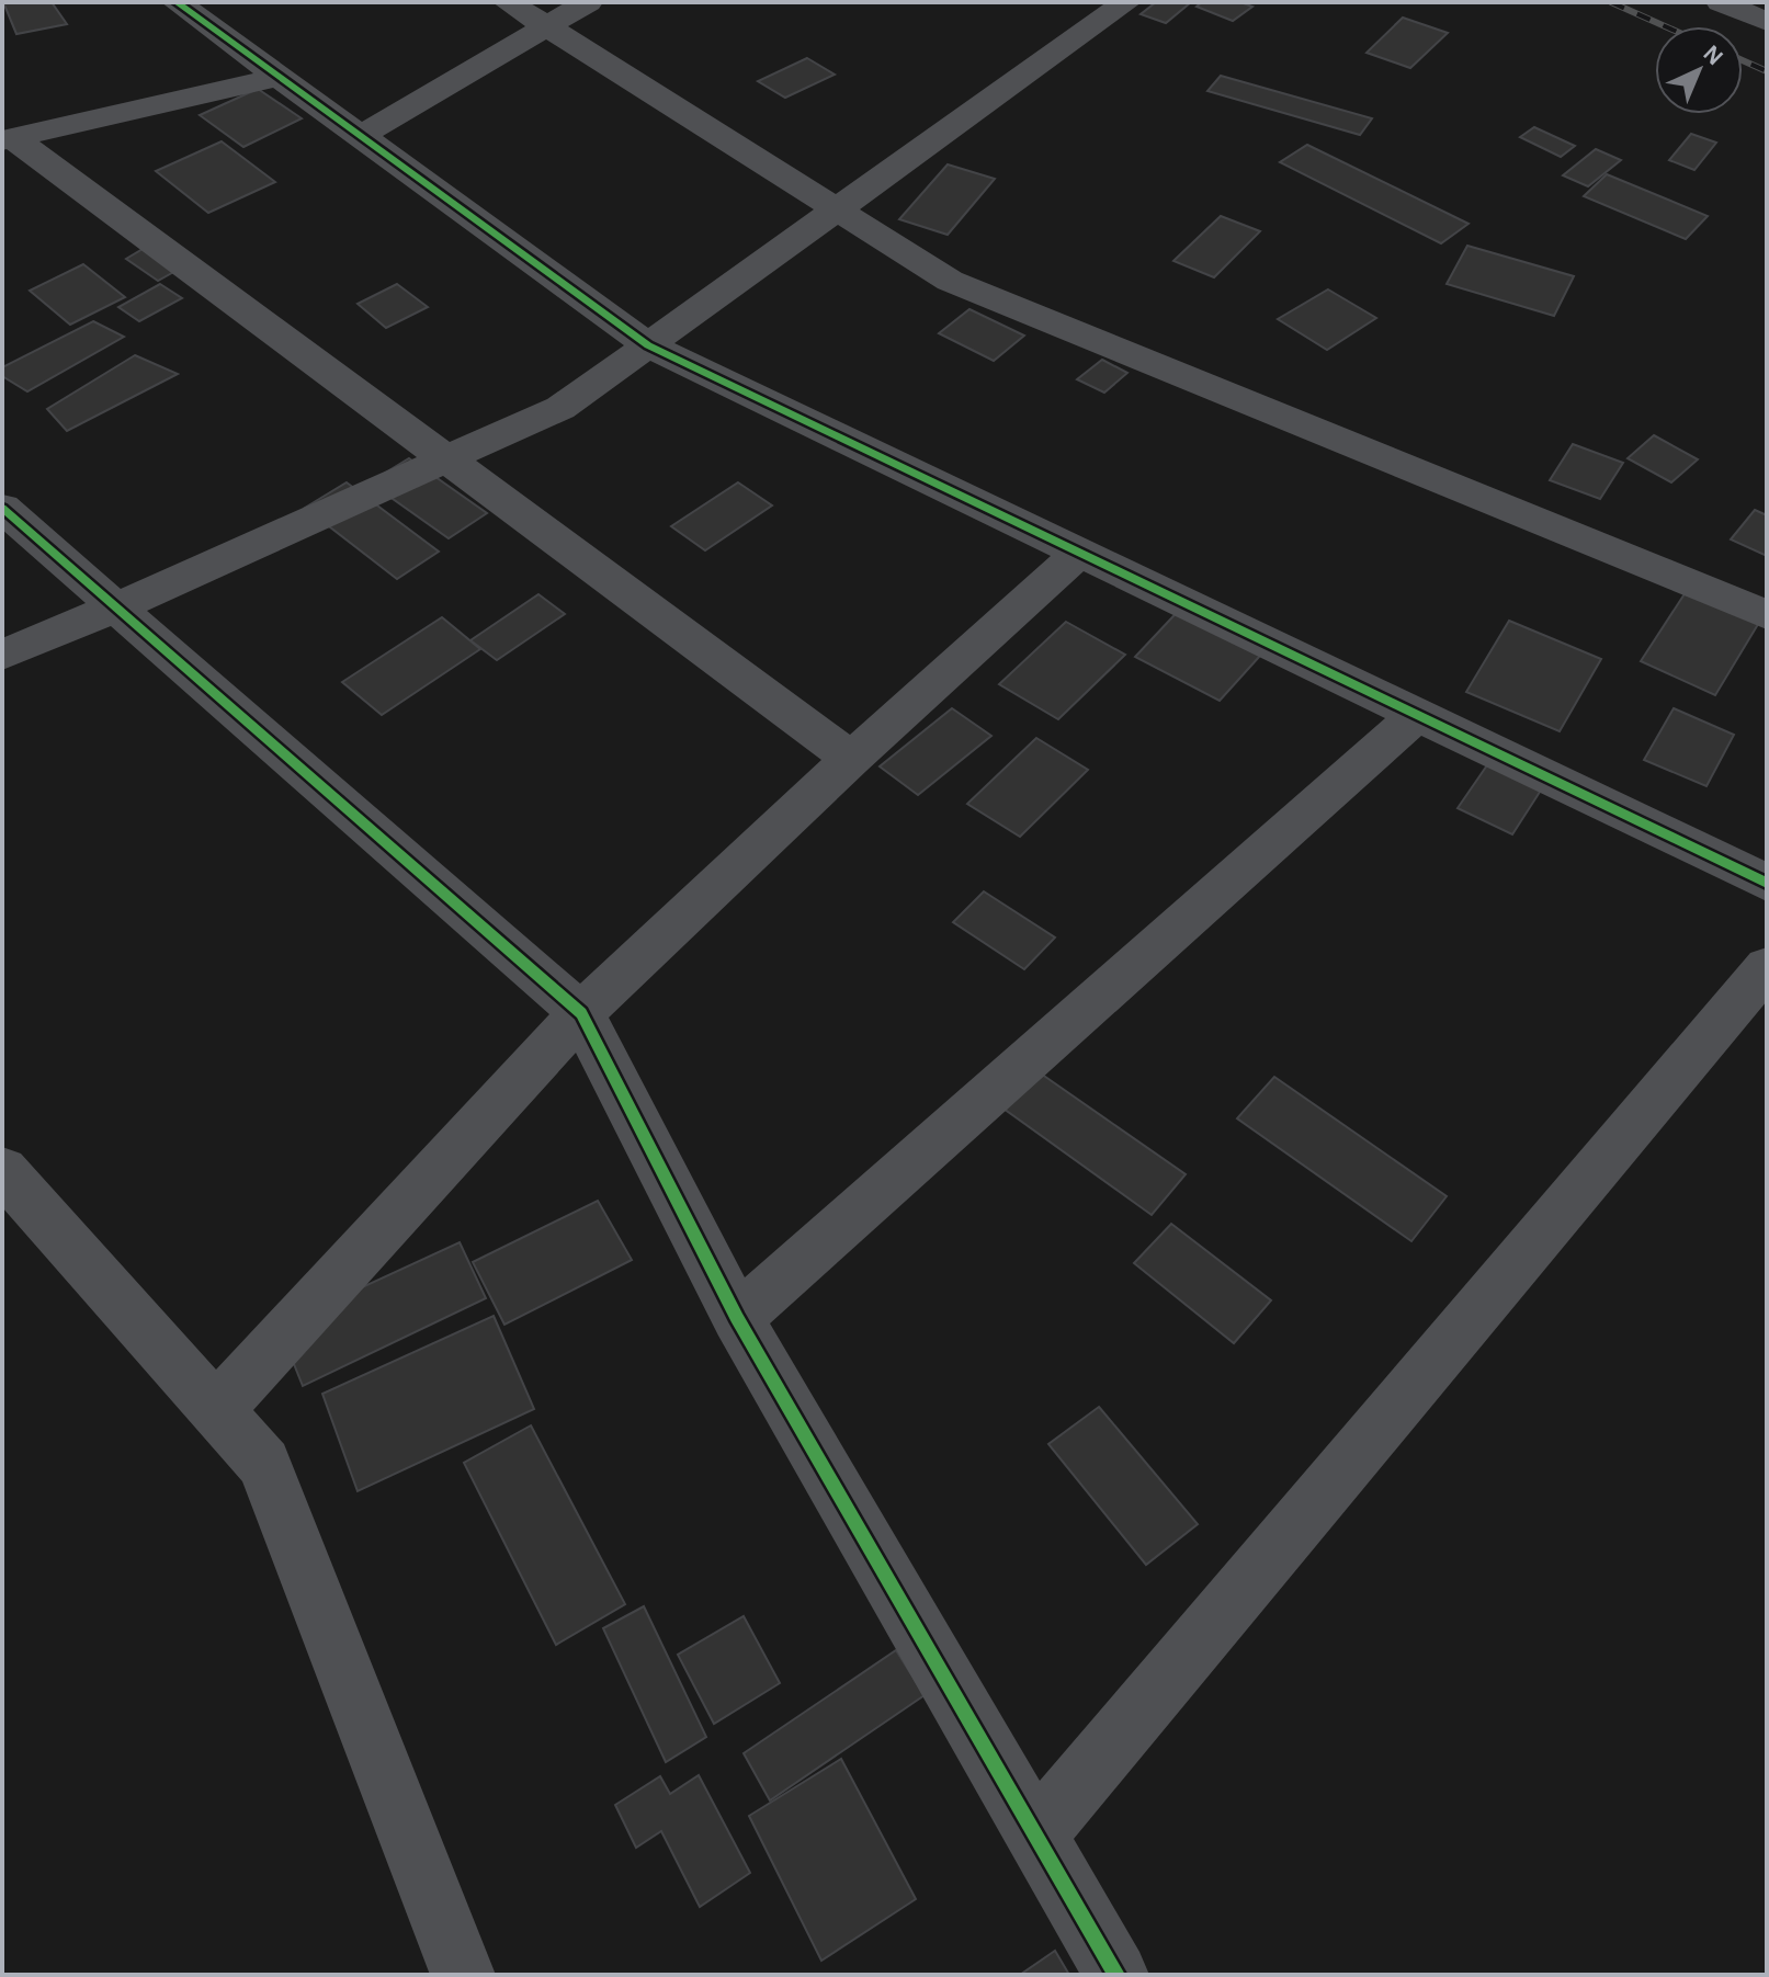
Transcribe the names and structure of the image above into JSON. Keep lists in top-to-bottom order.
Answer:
{
  "north": "top right"
}
